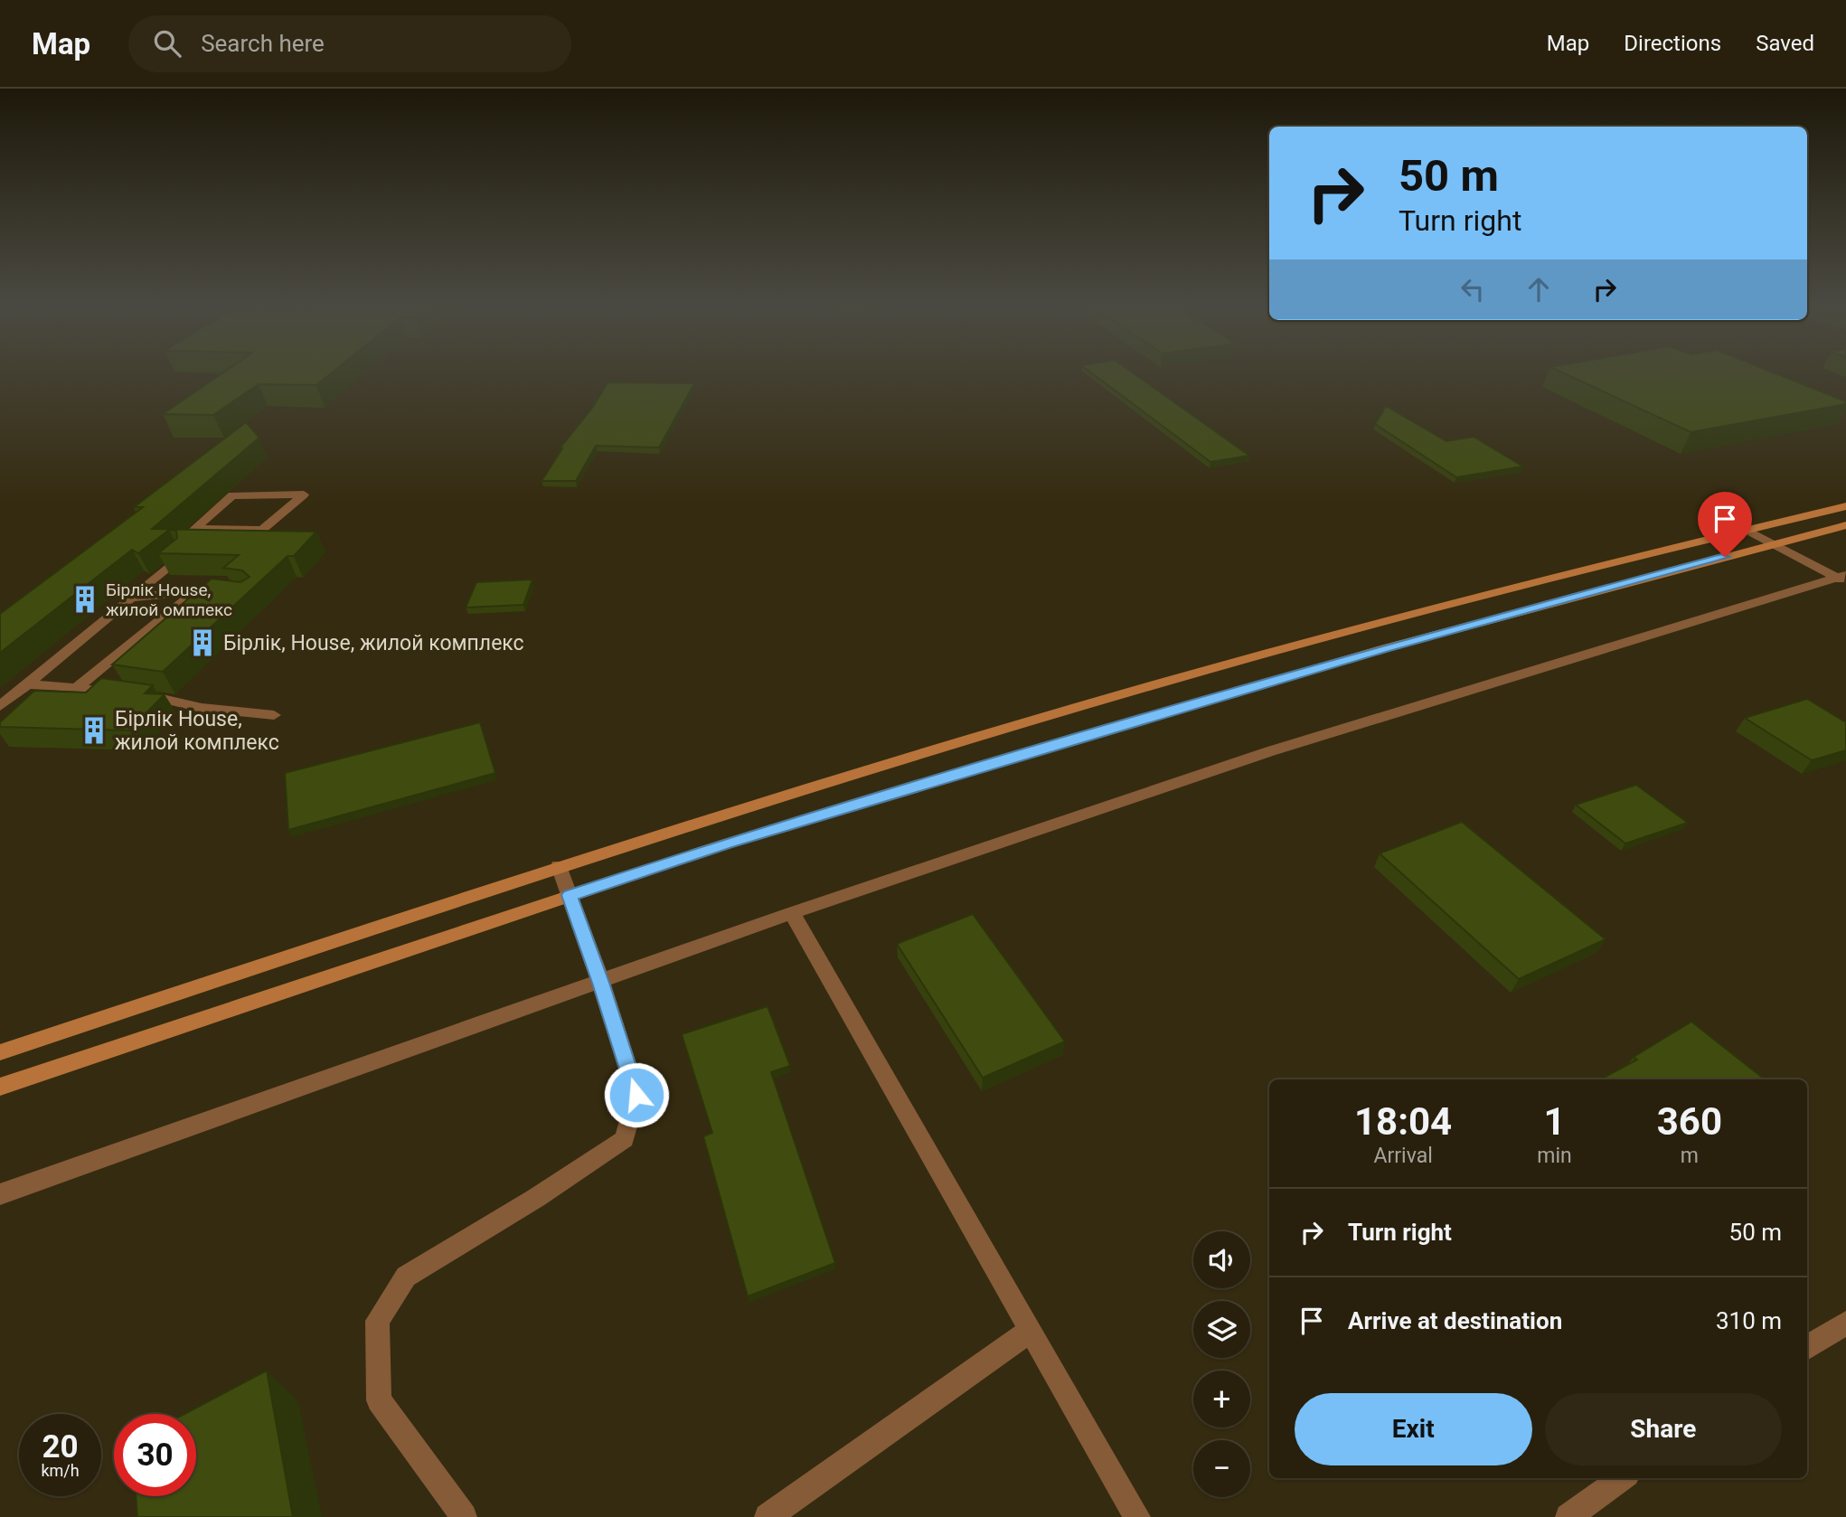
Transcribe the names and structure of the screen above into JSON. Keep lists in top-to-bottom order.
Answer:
{
  "places": {
    "building": ["Бірлік House, жилой омплекс", "Бірлік, House, жилой комплекс", "Бірлік House, жилой комплекс"]
  },
  "page": {
    "header": "Map",
    "search": "Search here",
    "nav": ["Map", "Directions", "Saved"],
    "turn": ["50 m", "Turn right"],
    "eta": [
      "18:04",
      "Arrival",
      "1",
      "min",
      "360",
      "m"
    ],
    "list": [
      {
        "name": "Turn right",
        "value": "50 m"
      },
      {
        "name": "Arrive at destination",
        "value": "310 m"
      }
    ],
    "map_buttons": ["+", "−"],
    "buttons": ["Exit", "Share"],
    "speed": "20 km/h",
    "limit": "30"
  }
}
